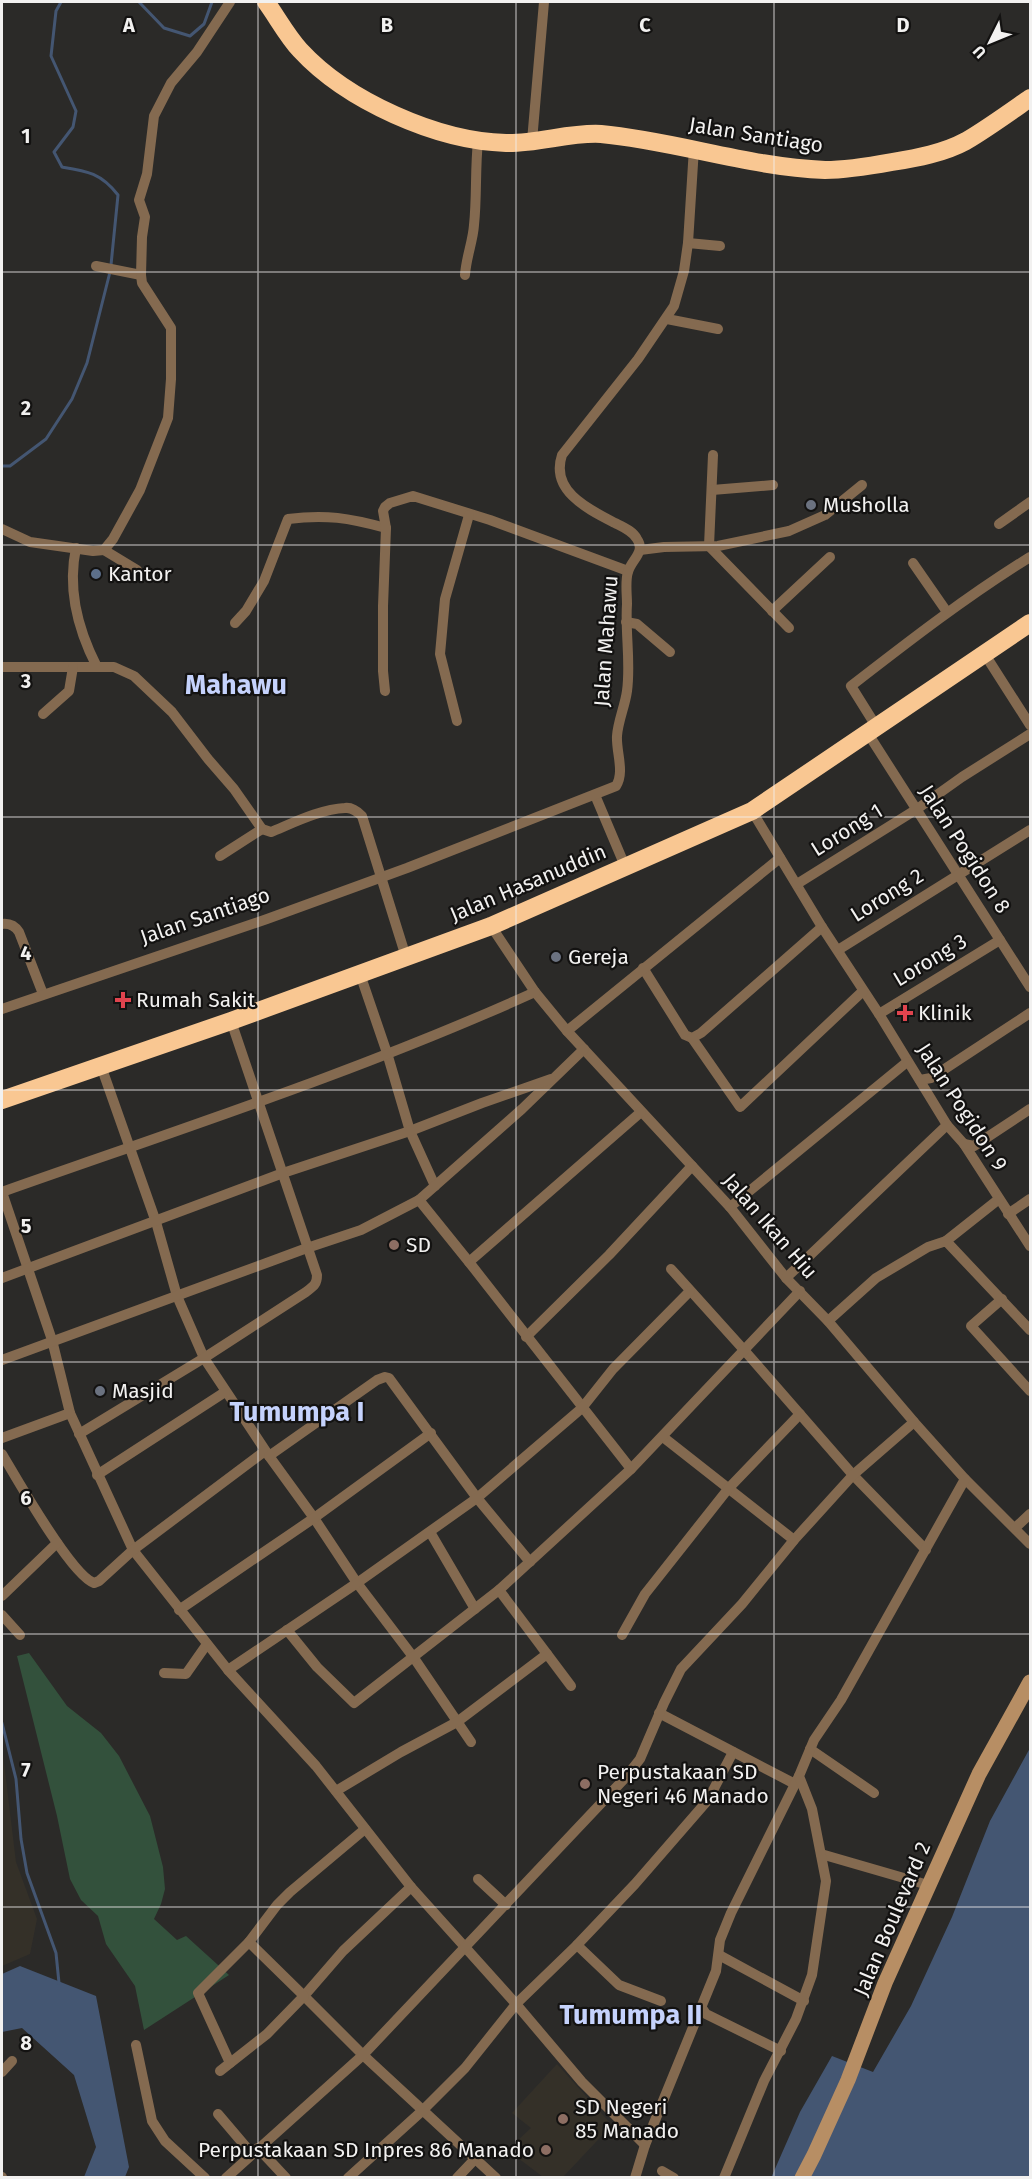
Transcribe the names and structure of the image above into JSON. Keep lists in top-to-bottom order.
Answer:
{
  "streets": {
    "highway": ["Jalan Santiago", "Jalan Hasanuddin"],
    "main road": ["Jalan Boulevard 2"],
    "street": [
      "Jalan Mahawu",
      "Lorong 1",
      "Jalan Pogidon 8",
      "Lorong 2",
      "Lorong 3",
      "Jalan Pogidon 9",
      "Jalan Ikan Hiu"
    ]
  },
  "crossings": [
    ["Jalan Santiago", "Jalan Mahawu"],
    ["Lorong 1", "Jalan Pogidon 8"],
    ["Lorong 1", "Jalan Pogidon 9"],
    ["Jalan Pogidon 8", "Jalan Hasanuddin"],
    ["Jalan Pogidon 8", "Lorong 2"],
    ["Jalan Pogidon 8", "Lorong 3"],
    ["Jalan Hasanuddin", "Jalan Pogidon 9"],
    ["Jalan Hasanuddin", "Jalan Ikan Hiu"],
    ["Lorong 2", "Jalan Pogidon 9"],
    ["Lorong 3", "Jalan Pogidon 9"]
  ],
  "districts": ["Mahawu", "Tumumpa I", "Tumumpa II"],
  "places": {
    "other": [
      "Musholla",
      "Kantor",
      "Gereja",
      "SD",
      "Masjid",
      "Perpustakaan SD Negeri 46 Manado",
      "SD Negeri 85 Manado",
      "Perpustakaan SD Inpres 86 Manado"
    ],
    "health": ["Rumah Sakit", "Klinik"]
  },
  "north": "bottom left",
  "grid": {
    "columns": [
      "A",
      "B",
      "C",
      "D"
    ],
    "rows": [
      "1",
      "2",
      "3",
      "4",
      "5",
      "6",
      "7",
      "8"
    ]
  }
}
